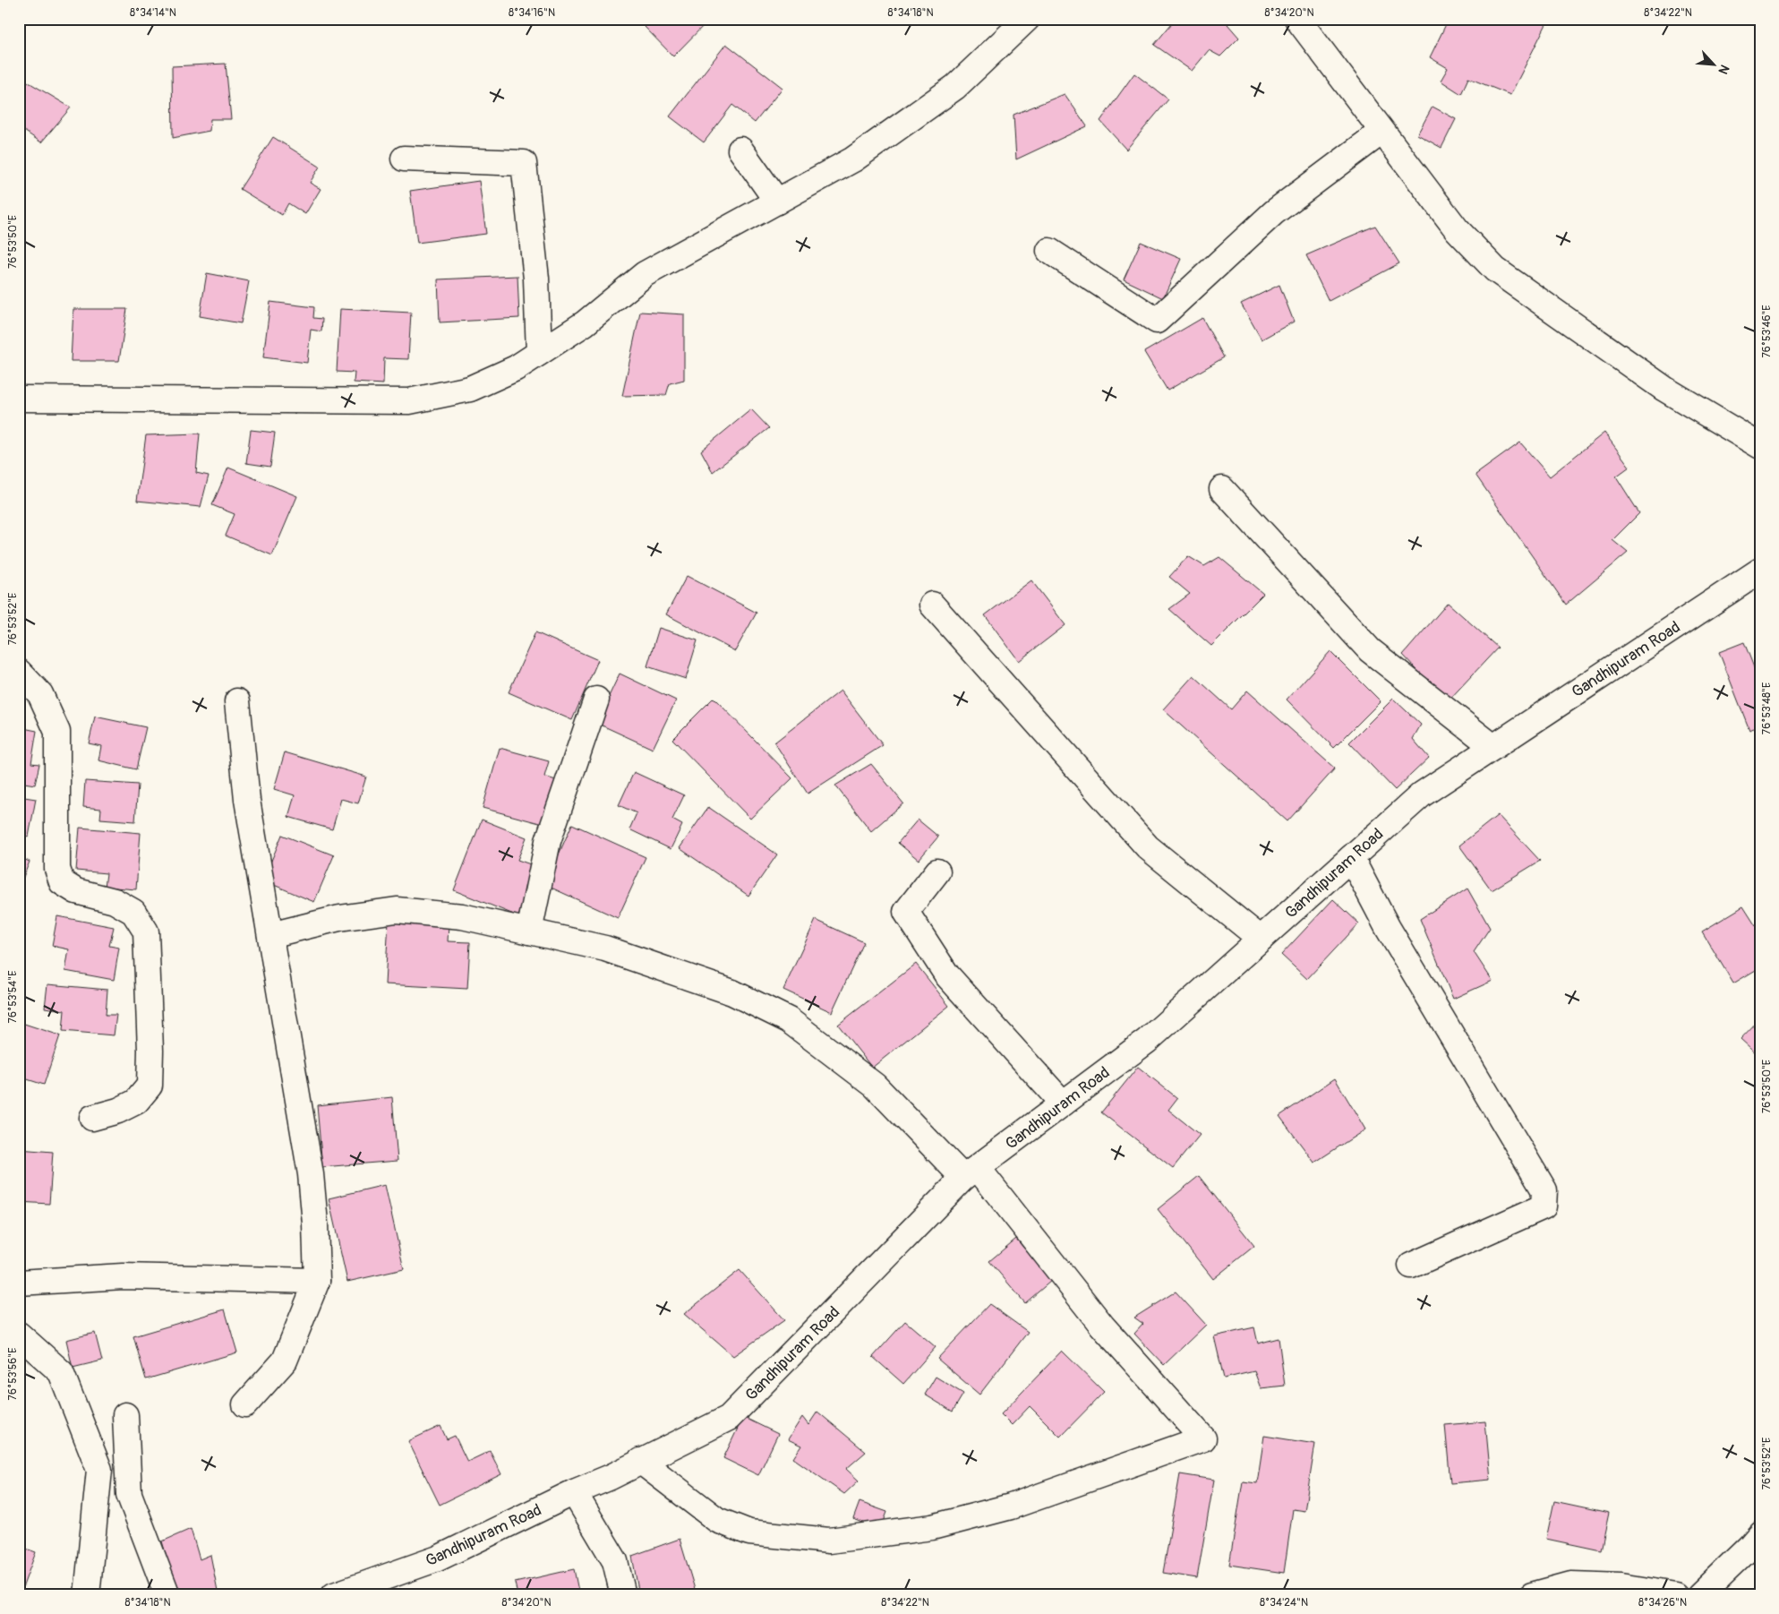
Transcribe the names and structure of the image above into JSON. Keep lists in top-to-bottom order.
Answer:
{
  "streets": {
    "street": ["Gandhipuram Road"]
  },
  "north": "bottom right",
  "coordinates": [
    "8°34'14\"N",
    "8°34'16\"N",
    "8°34'18\"N",
    "8°34'20\"N",
    "8°34'22\"N",
    "76°53'50\"E",
    "76°53'46\"E",
    "76°53'52\"E",
    "76°53'48\"E",
    "76°53'54\"E",
    "76°53'56\"E",
    "8°34'24\"N",
    "8°34'26\"N"
  ]
}
